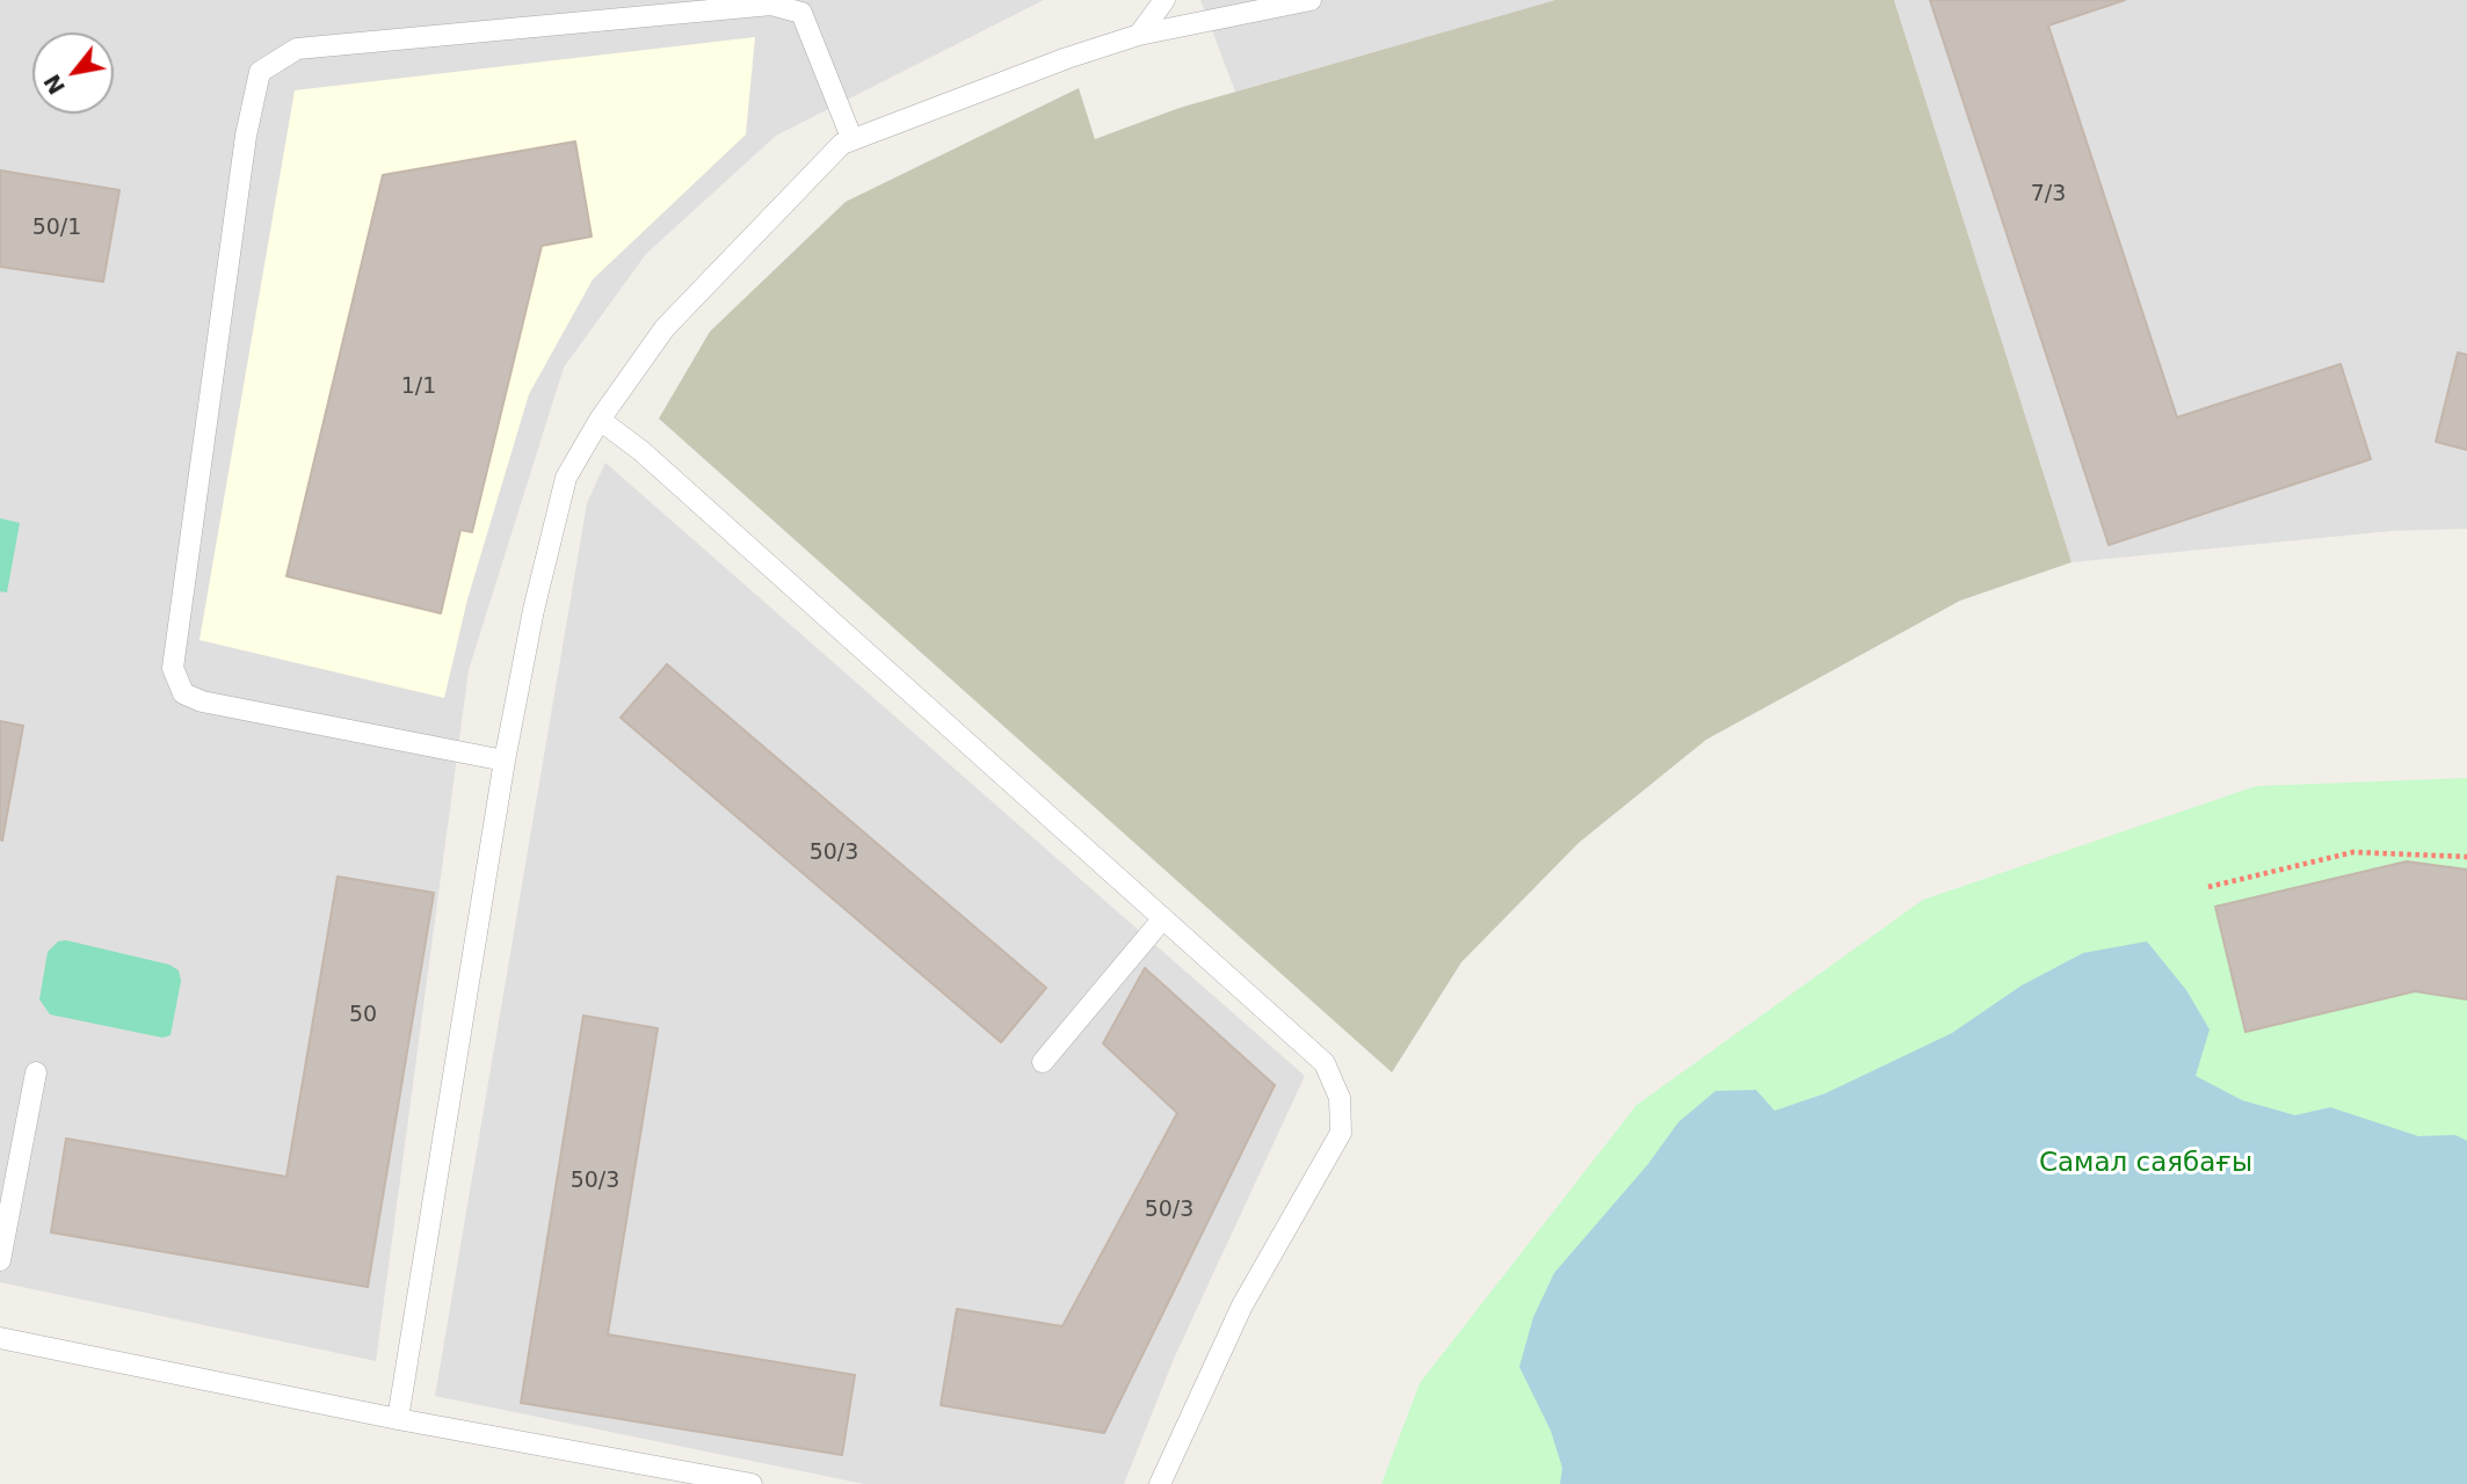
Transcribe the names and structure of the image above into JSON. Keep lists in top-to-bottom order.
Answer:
{
  "parks": ["Самал саябағы"],
  "house_numbers": [
    "7/3",
    "50/1",
    "1/1",
    "50/3",
    "50",
    "50/3",
    "50/3"
  ],
  "north": "bottom left"
}
